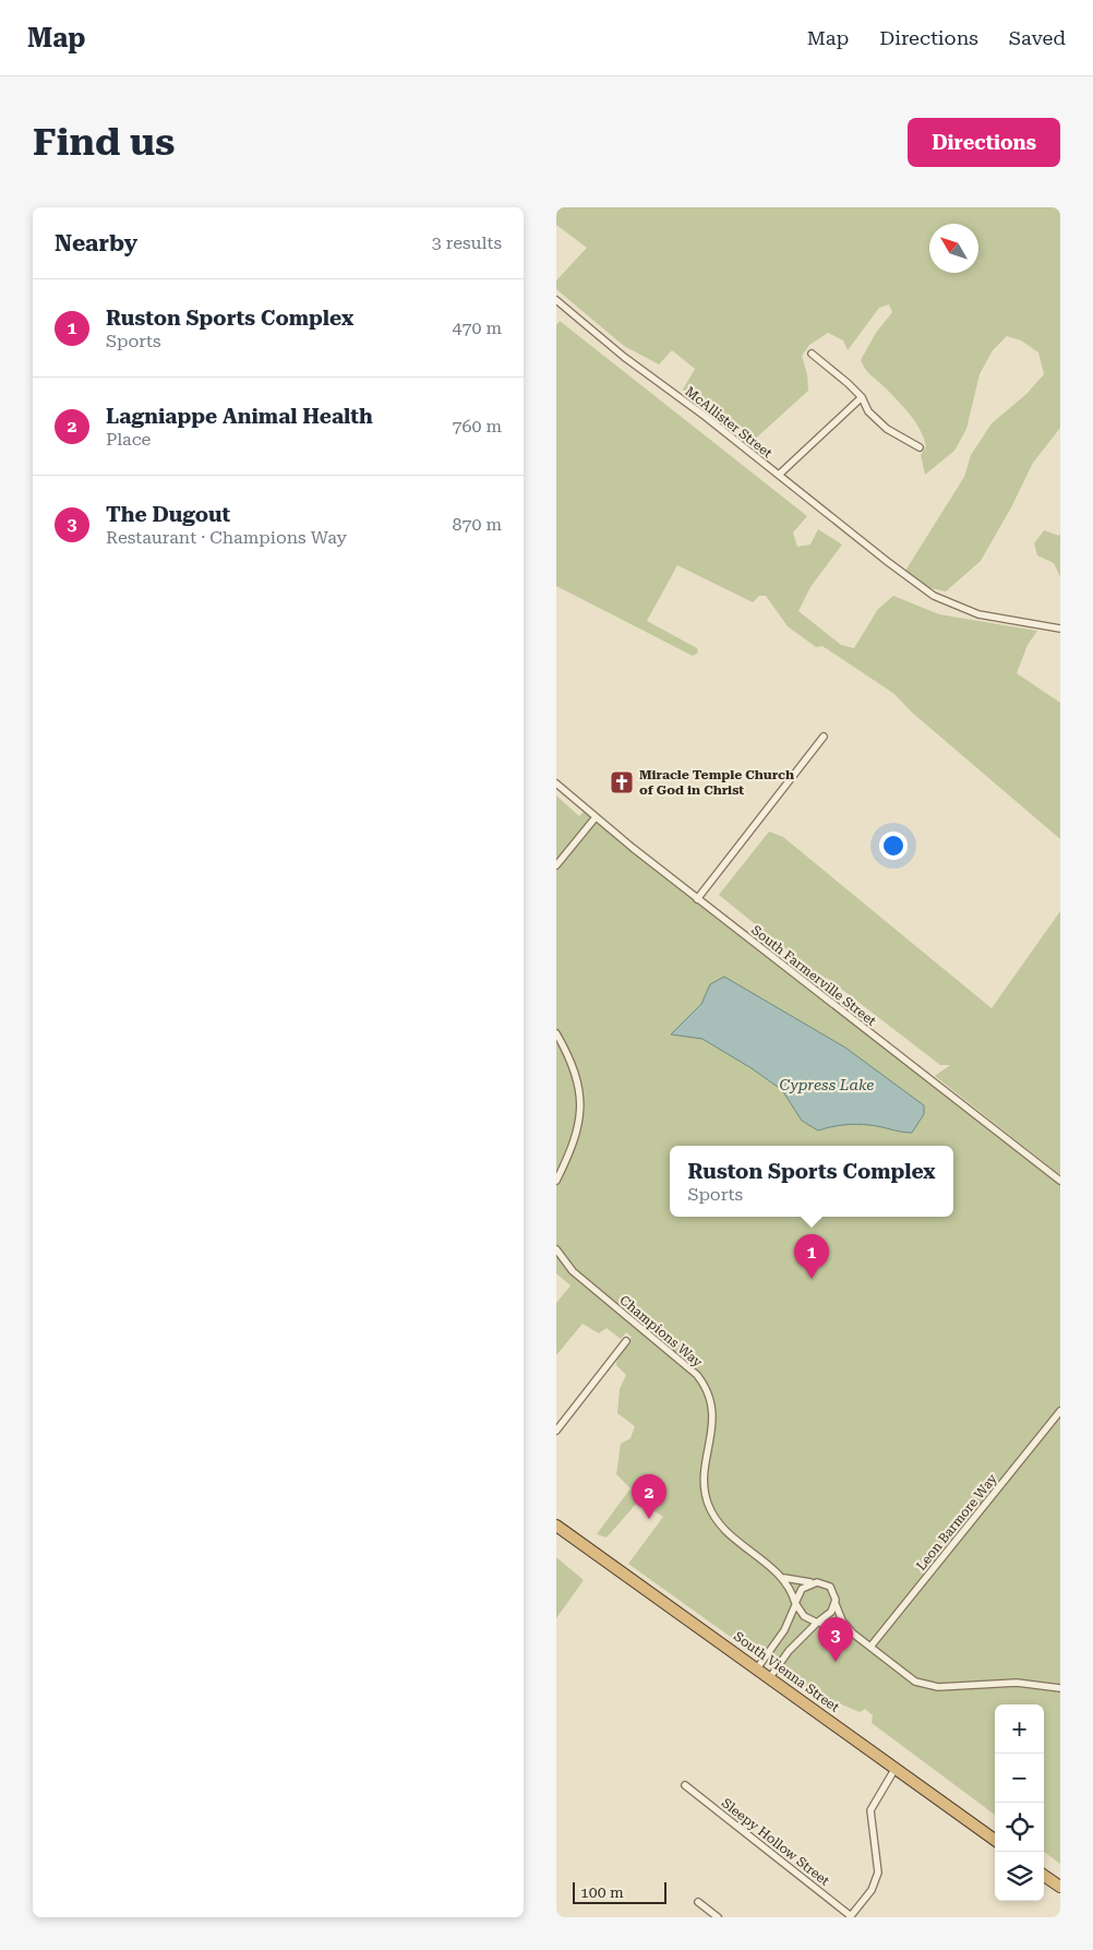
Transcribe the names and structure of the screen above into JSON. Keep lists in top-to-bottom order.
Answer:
{
  "streets": {
    "highway": ["South Vienna Street"],
    "street": [
      "McAllister Street",
      "South Farmerville Street",
      "Champions Way",
      "Leon Barmore Way",
      "Sleepy Hollow Street"
    ]
  },
  "crossings": [
    ["Champions Way", "Leon Barmore Way"]
  ],
  "water": ["Cypress Lake"],
  "places": {
    "church": ["Miracle Temple Church of God in Christ"]
  },
  "scale_bar": "100 m",
  "north": "top left",
  "page": {
    "header": "Map",
    "nav": ["Map", "Directions", "Saved"],
    "buttons": "Directions",
    "title": "Find us",
    "heading": ["Nearby", "3 results"],
    "list": [
      {
        "mark": "1",
        "name": "Ruston Sports Complex",
        "note": "Sports",
        "value": "470 m"
      },
      {
        "mark": "2",
        "name": "Lagniappe Animal Health",
        "note": "Place",
        "value": "760 m"
      },
      {
        "mark": "3",
        "name": "The Dugout",
        "note": "Restaurant · Champions Way",
        "value": "870 m"
      }
    ],
    "popup": ["Ruston Sports Complex", "Sports"],
    "pins": ["1", "2", "3"],
    "map_buttons": ["+", "−"],
    "scale": "100 m"
  }
}
